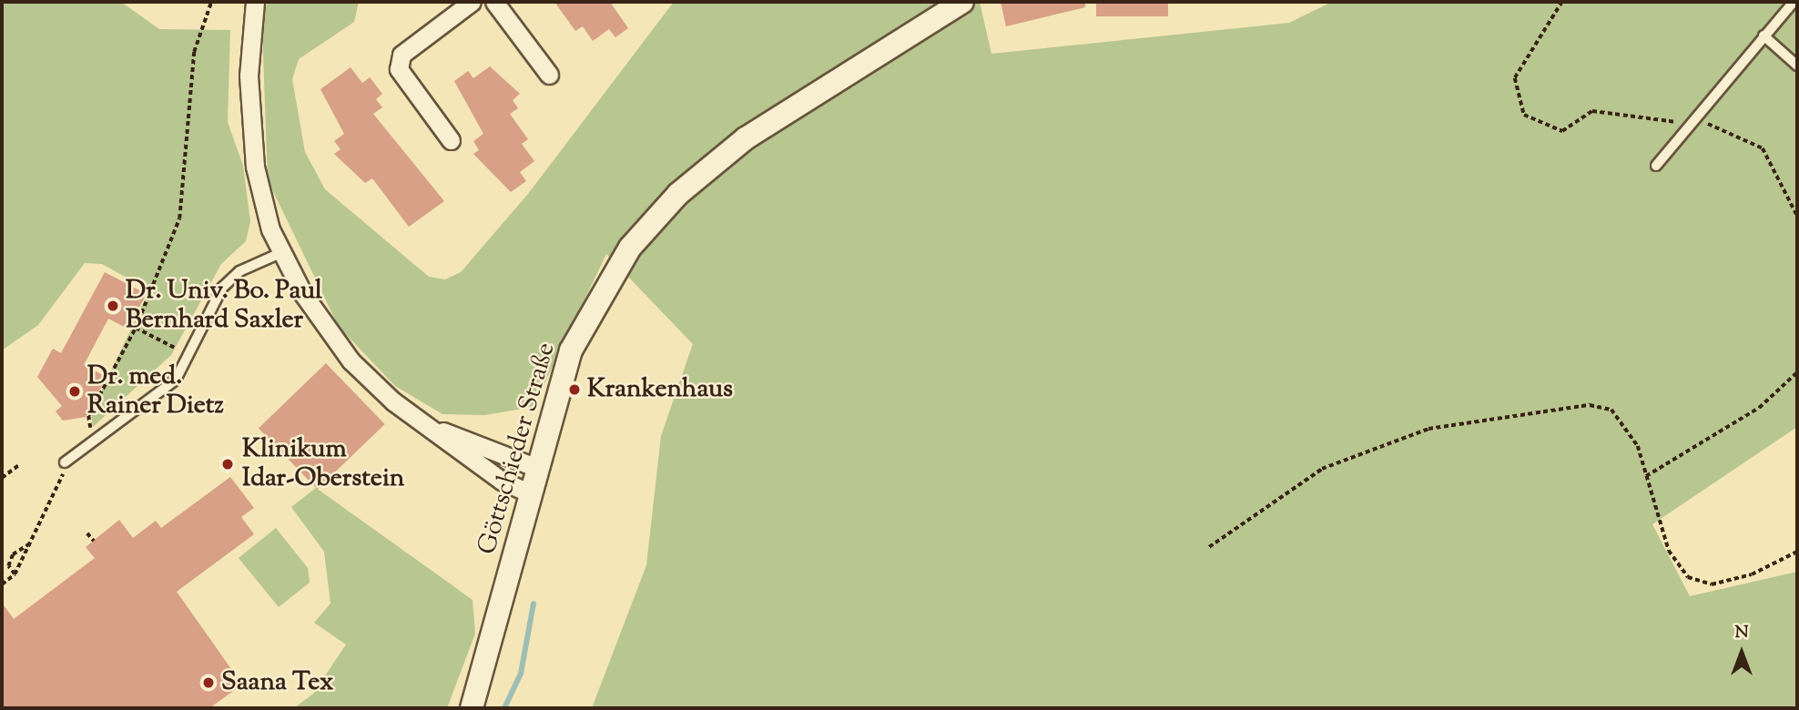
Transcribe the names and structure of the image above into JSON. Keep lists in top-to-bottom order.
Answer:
{
  "streets": {
    "street": ["Göttschieder Straße"]
  },
  "places": [
    "Dr. Univ. Bo. Paul Bernhard Saxler",
    "Krankenhaus",
    "Dr. med. Rainer Dietz",
    "Klinikum Idar-Oberstein",
    "Saana Tex"
  ],
  "north": "top"
}
